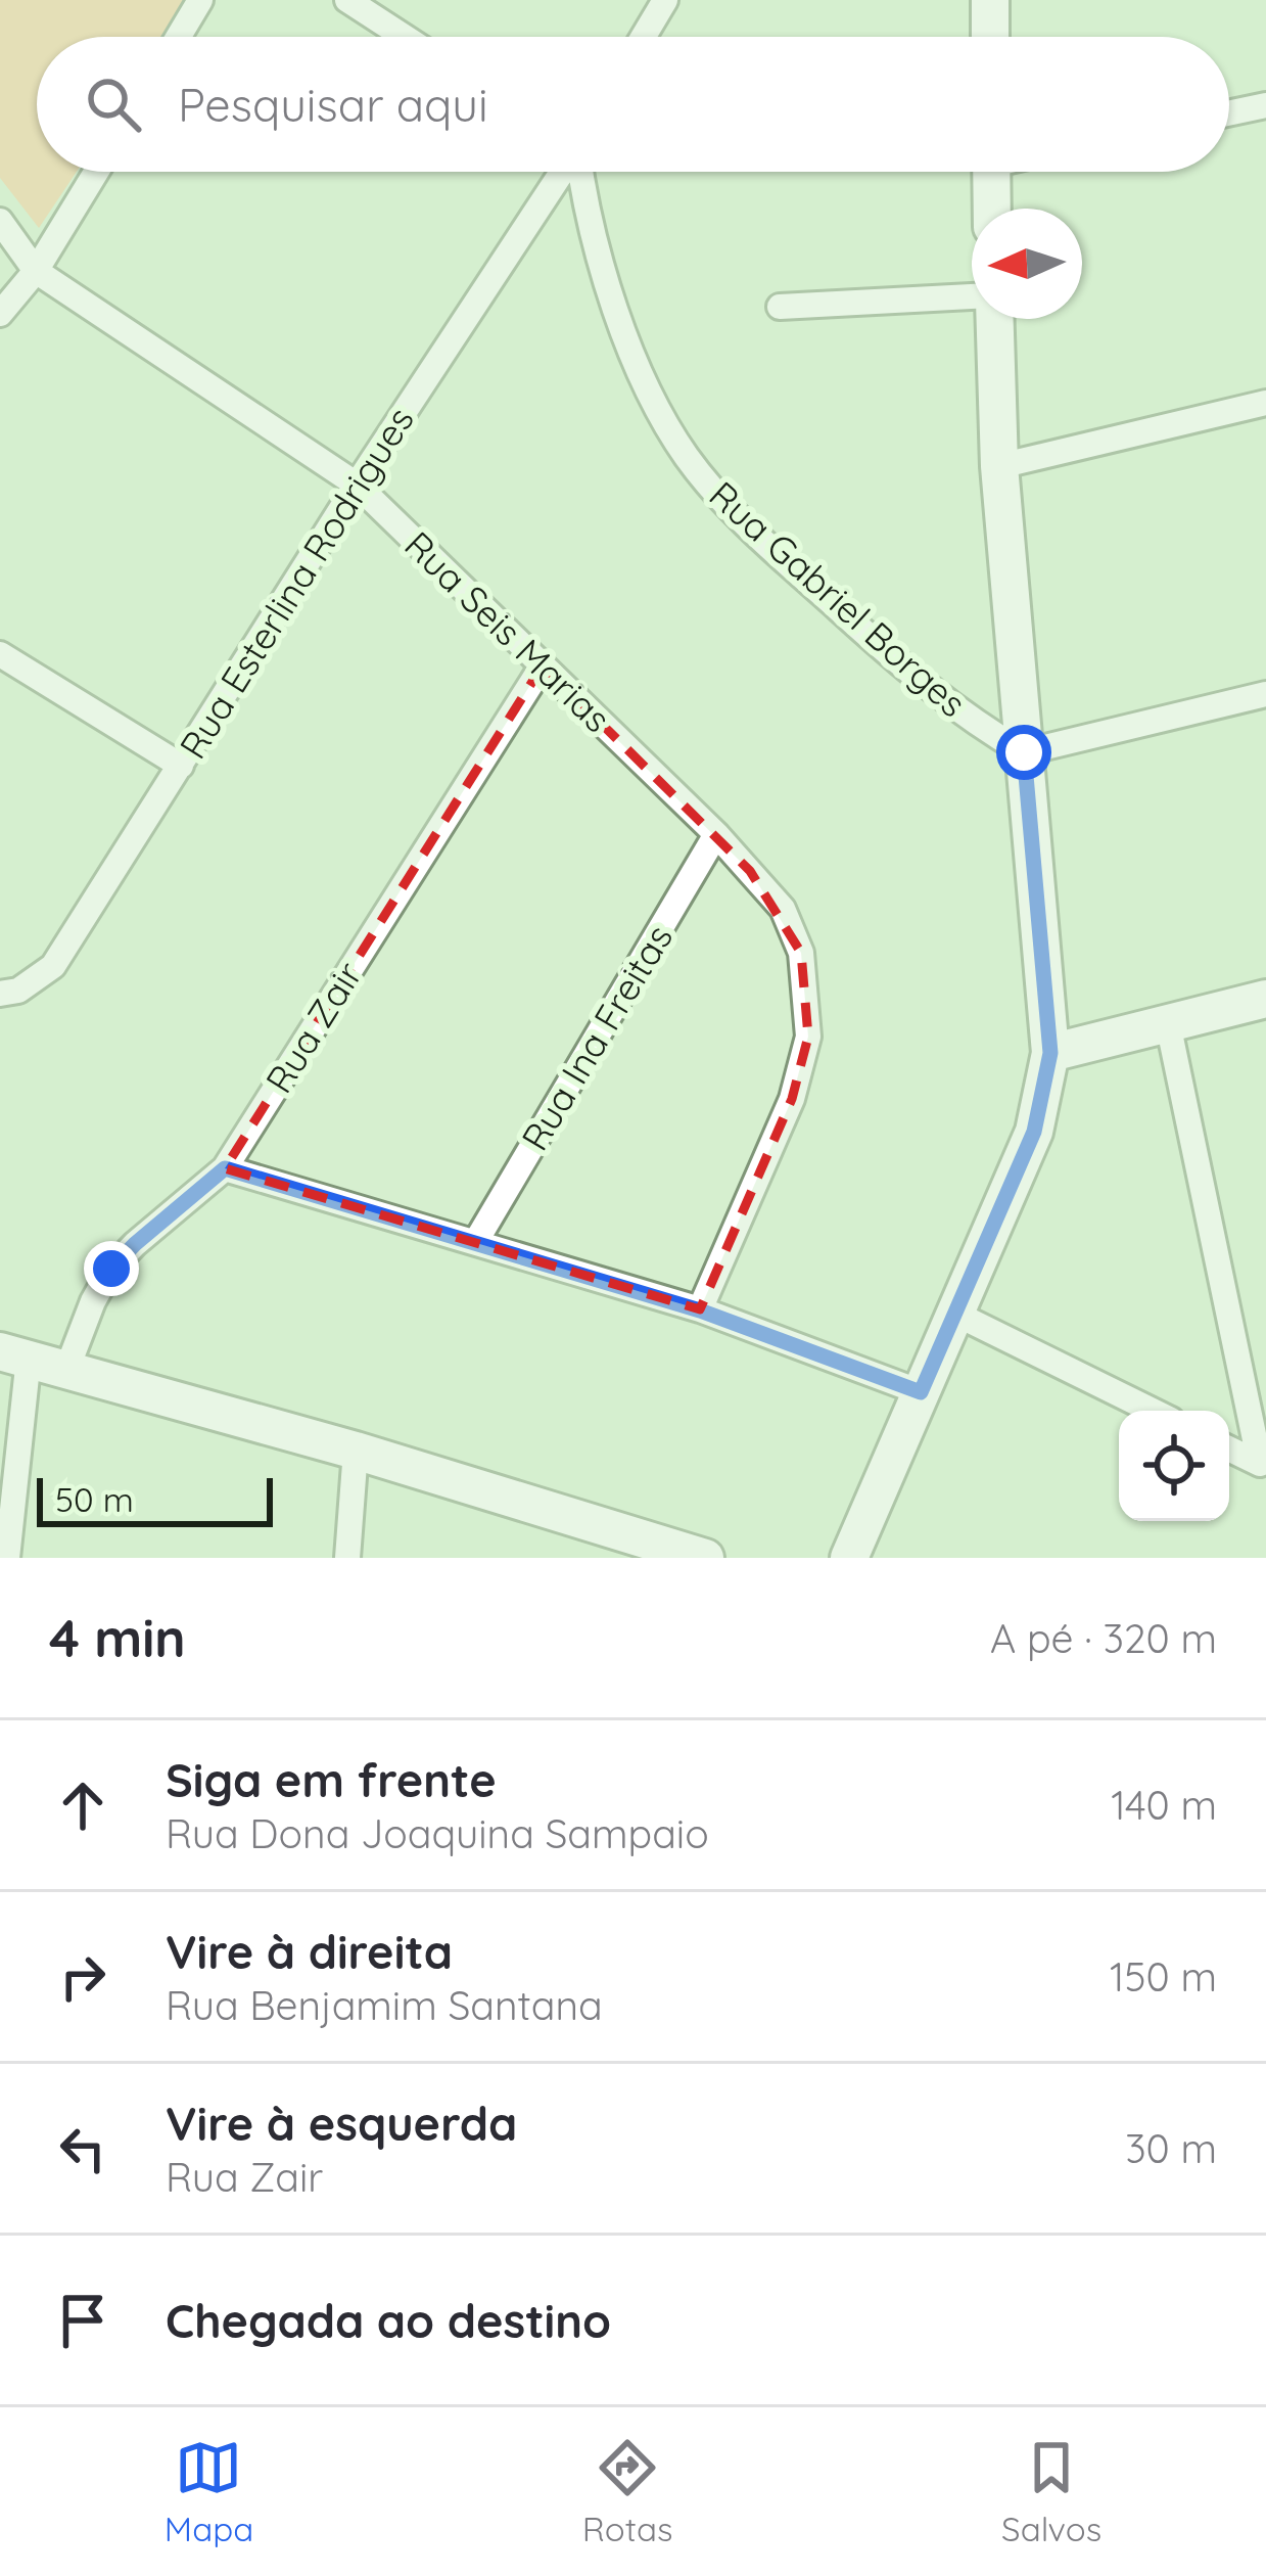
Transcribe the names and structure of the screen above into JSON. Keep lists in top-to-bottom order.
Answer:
{
  "streets": {
    "street": [
      "Rua Esterlina Rodrigues",
      "Rua Gabriel Borges",
      "Rua Seis Marias",
      "Rua Zair",
      "Rua Ina Freitas"
    ]
  },
  "crossings": [
    ["Rua Esterlina Rodrigues", "Rua Seis Marias"],
    ["Rua Seis Marias", "Rua Zair"],
    ["Rua Seis Marias", "Rua Ina Freitas"]
  ],
  "scale_bar": "50 m",
  "north": "left",
  "page": {
    "search": "Pesquisar aqui",
    "scale": "50 m",
    "heading": ["4 min", "A pé · 320 m"],
    "list": [
      ["Siga em frente", "Rua Dona Joaquina Sampaio", "140 m"],
      ["Vire à direita", "Rua Benjamim Santana", "150 m"],
      ["Vire à esquerda", "Rua Zair", "30 m"],
      "Chegada ao destino"
    ],
    "nav": ["Mapa", "Rotas", "Salvos"]
  }
}
